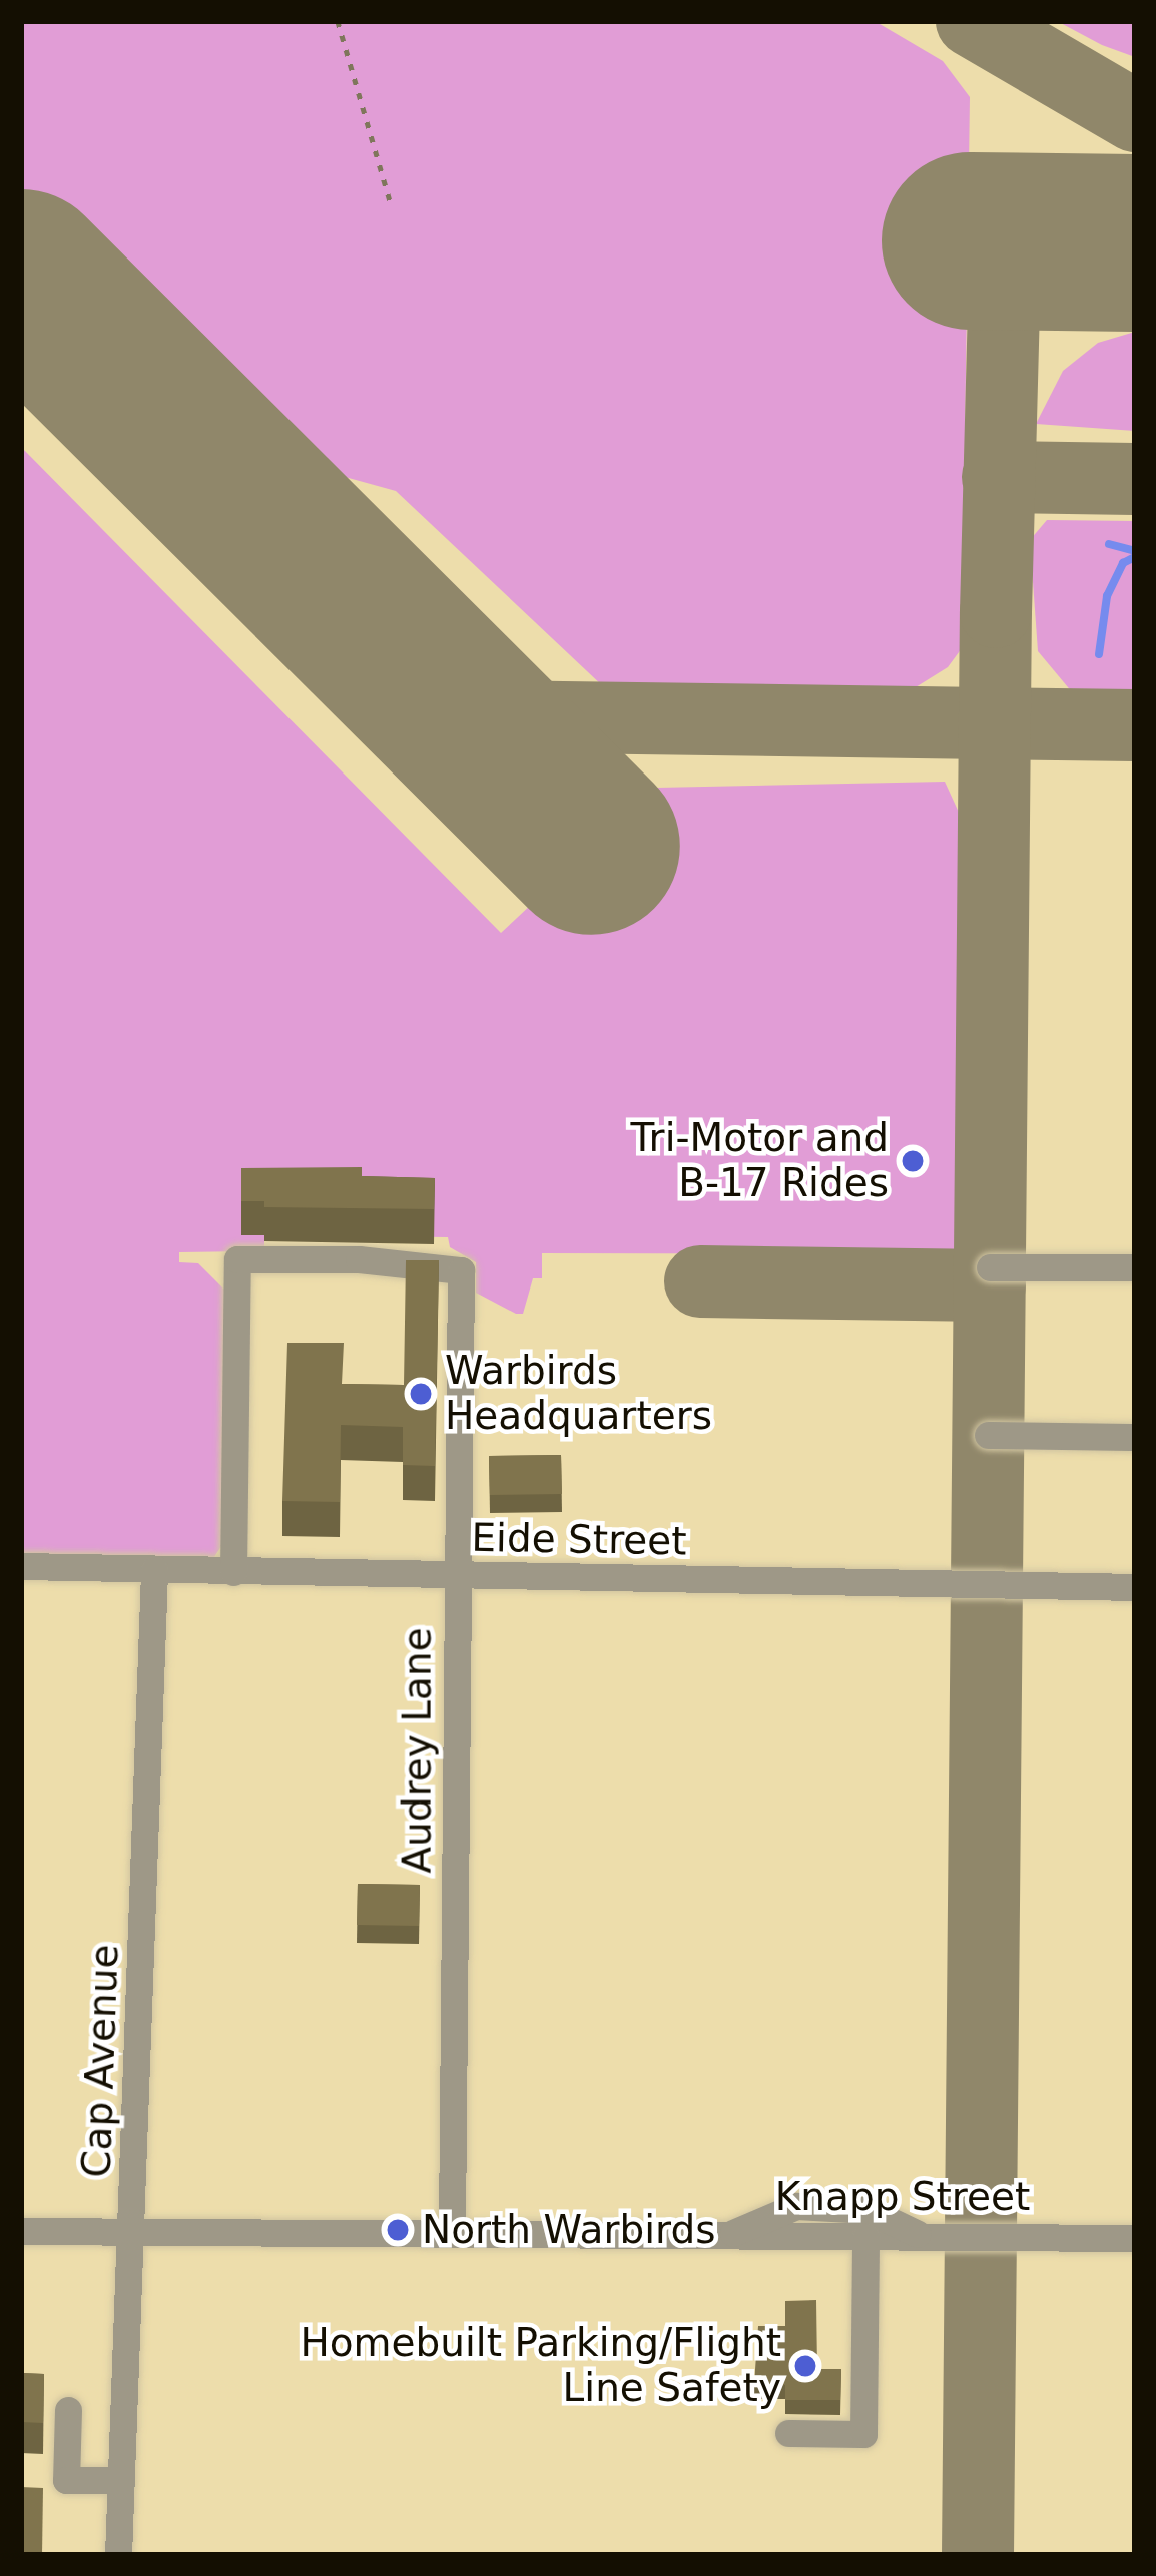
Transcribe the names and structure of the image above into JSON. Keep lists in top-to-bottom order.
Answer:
{
  "streets": {
    "lane": [
      "Eide Street",
      "Audrey Lane",
      "Cap Avenue",
      "Knapp Street"
    ]
  },
  "crossings": [
    ["Eide Street", "Audrey Lane"],
    ["Eide Street", "Cap Avenue"],
    ["Audrey Lane", "Knapp Street"],
    ["Cap Avenue", "Knapp Street"]
  ],
  "places": [
    "Tri-Motor and B-17 Rides",
    "Warbirds Headquarters",
    "North Warbirds",
    "Homebuilt Parking/Flight Line Safety"
  ]
}
